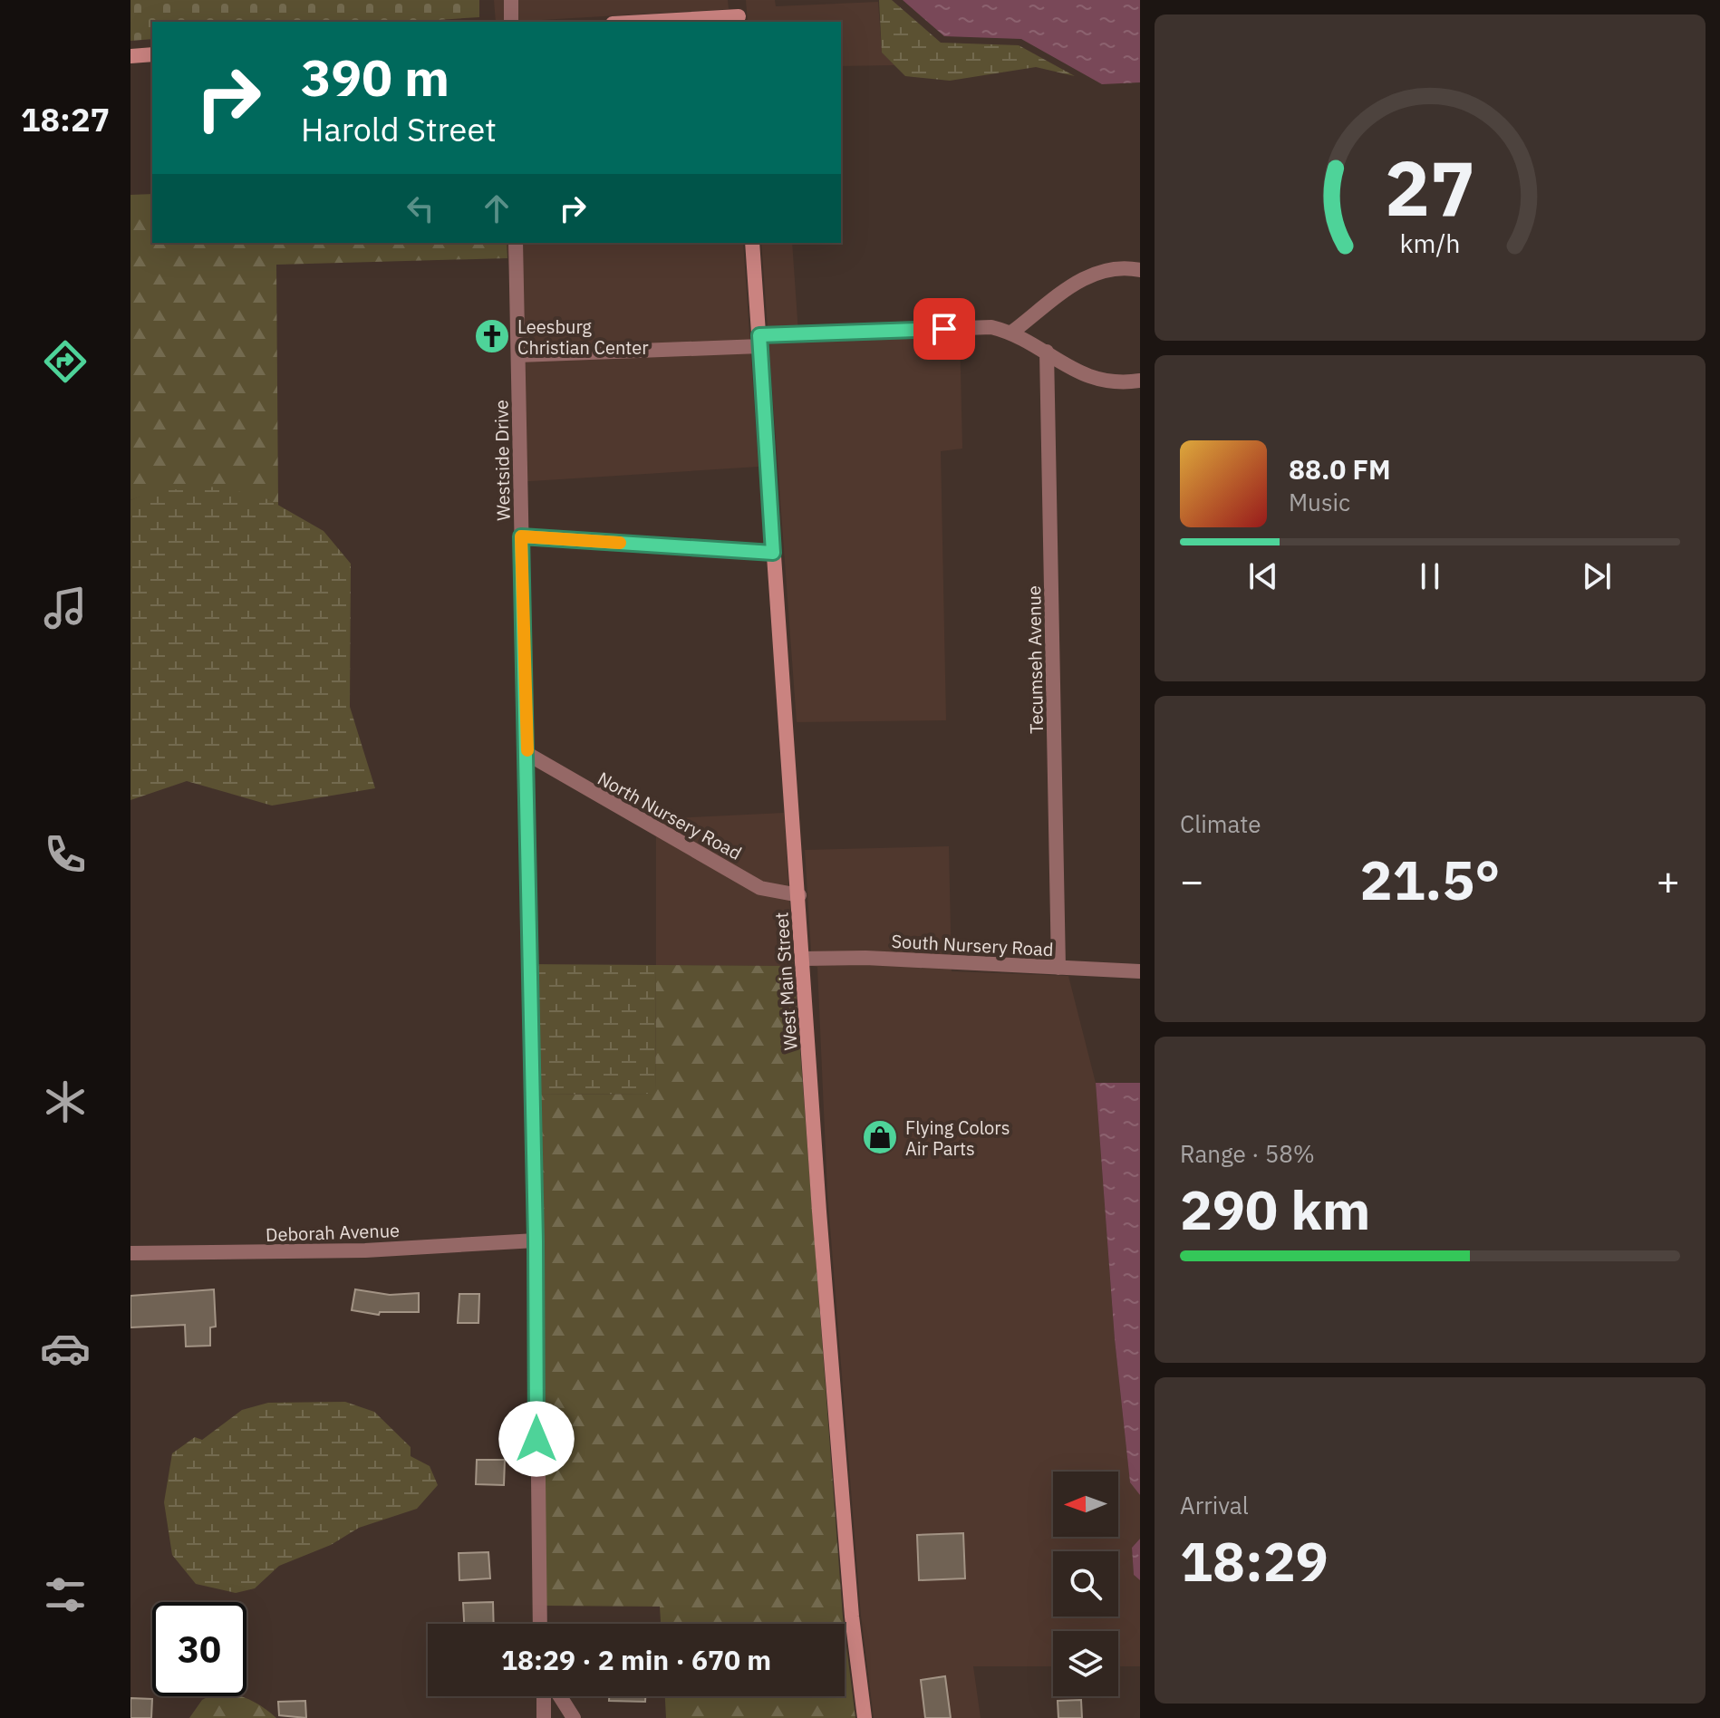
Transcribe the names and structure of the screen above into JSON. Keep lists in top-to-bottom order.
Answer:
{
  "streets": {
    "main road": ["West Main Street"],
    "street": [
      "Westside Drive",
      "Tecumseh Avenue",
      "North Nursery Road",
      "South Nursery Road",
      "Deborah Avenue"
    ]
  },
  "crossings": [
    ["Westside Drive", "North Nursery Road"],
    ["Westside Drive", "Deborah Avenue"],
    ["Tecumseh Avenue", "South Nursery Road"],
    ["North Nursery Road", "West Main Street"],
    ["South Nursery Road", "West Main Street"]
  ],
  "places": {
    "church": ["Leesburg Christian Center"],
    "shop": ["Flying Colors Air Parts"]
  },
  "north": "left",
  "page": {
    "tabs": "18:27",
    "turn": ["390 m", "Harold Street"],
    "song": ["88.0 FM", "Music"],
    "tile": [
      "Climate",
      ["Range · 58%", "290 km"],
      ["Arrival", "18:29"]
    ],
    "heat": ["−", "21.5°", "+"],
    "limit": "30",
    "trip": "18:29 · 2 min · 670 m",
    "gauge": ["27", "km/h"]
  }
}
